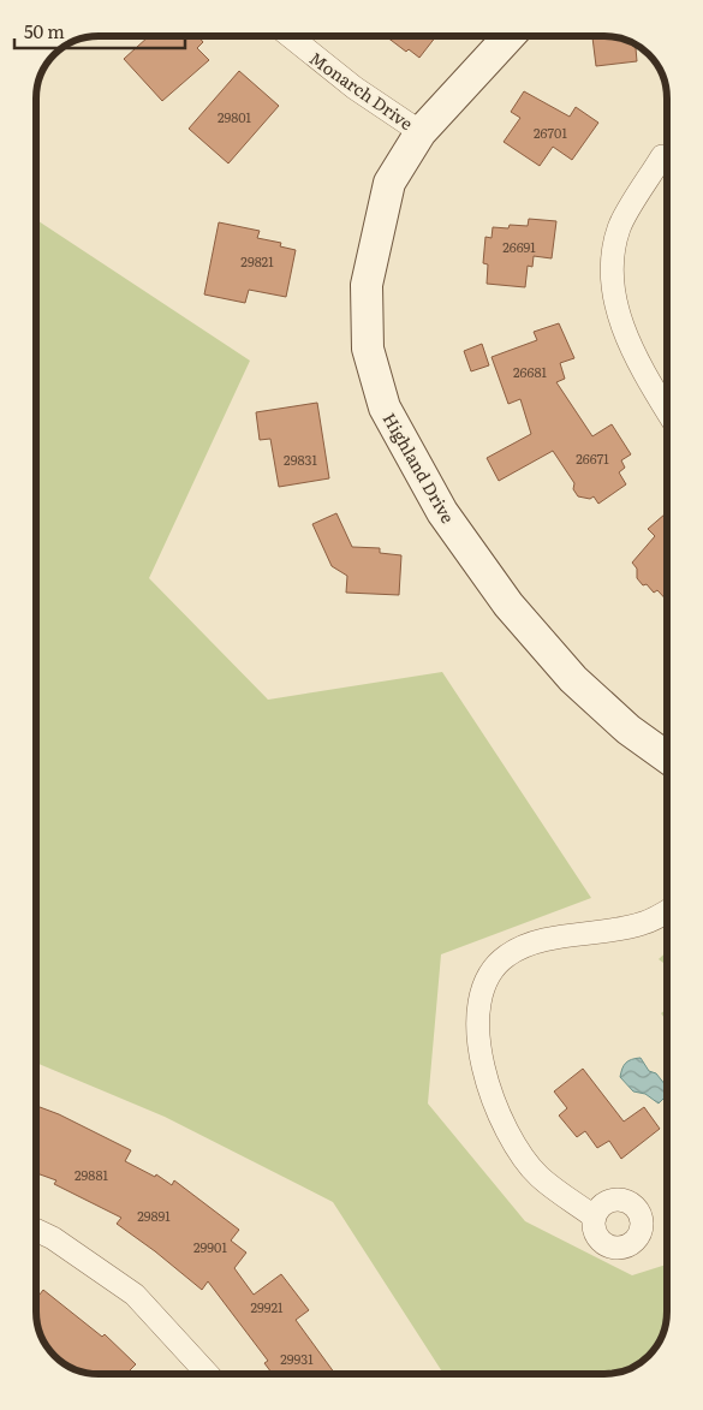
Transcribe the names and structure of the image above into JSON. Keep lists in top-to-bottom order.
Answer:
{
  "streets": {
    "street": ["Monarch Drive", "Highland Drive"]
  },
  "crossings": [
    ["Monarch Drive", "Highland Drive"]
  ],
  "house_numbers": [
    "29801",
    "26701",
    "26691",
    "29821",
    "26681",
    "26671",
    "29831",
    "29881",
    "29891",
    "29901",
    "29921",
    "29931"
  ],
  "scale_bar": "50 m"
}
